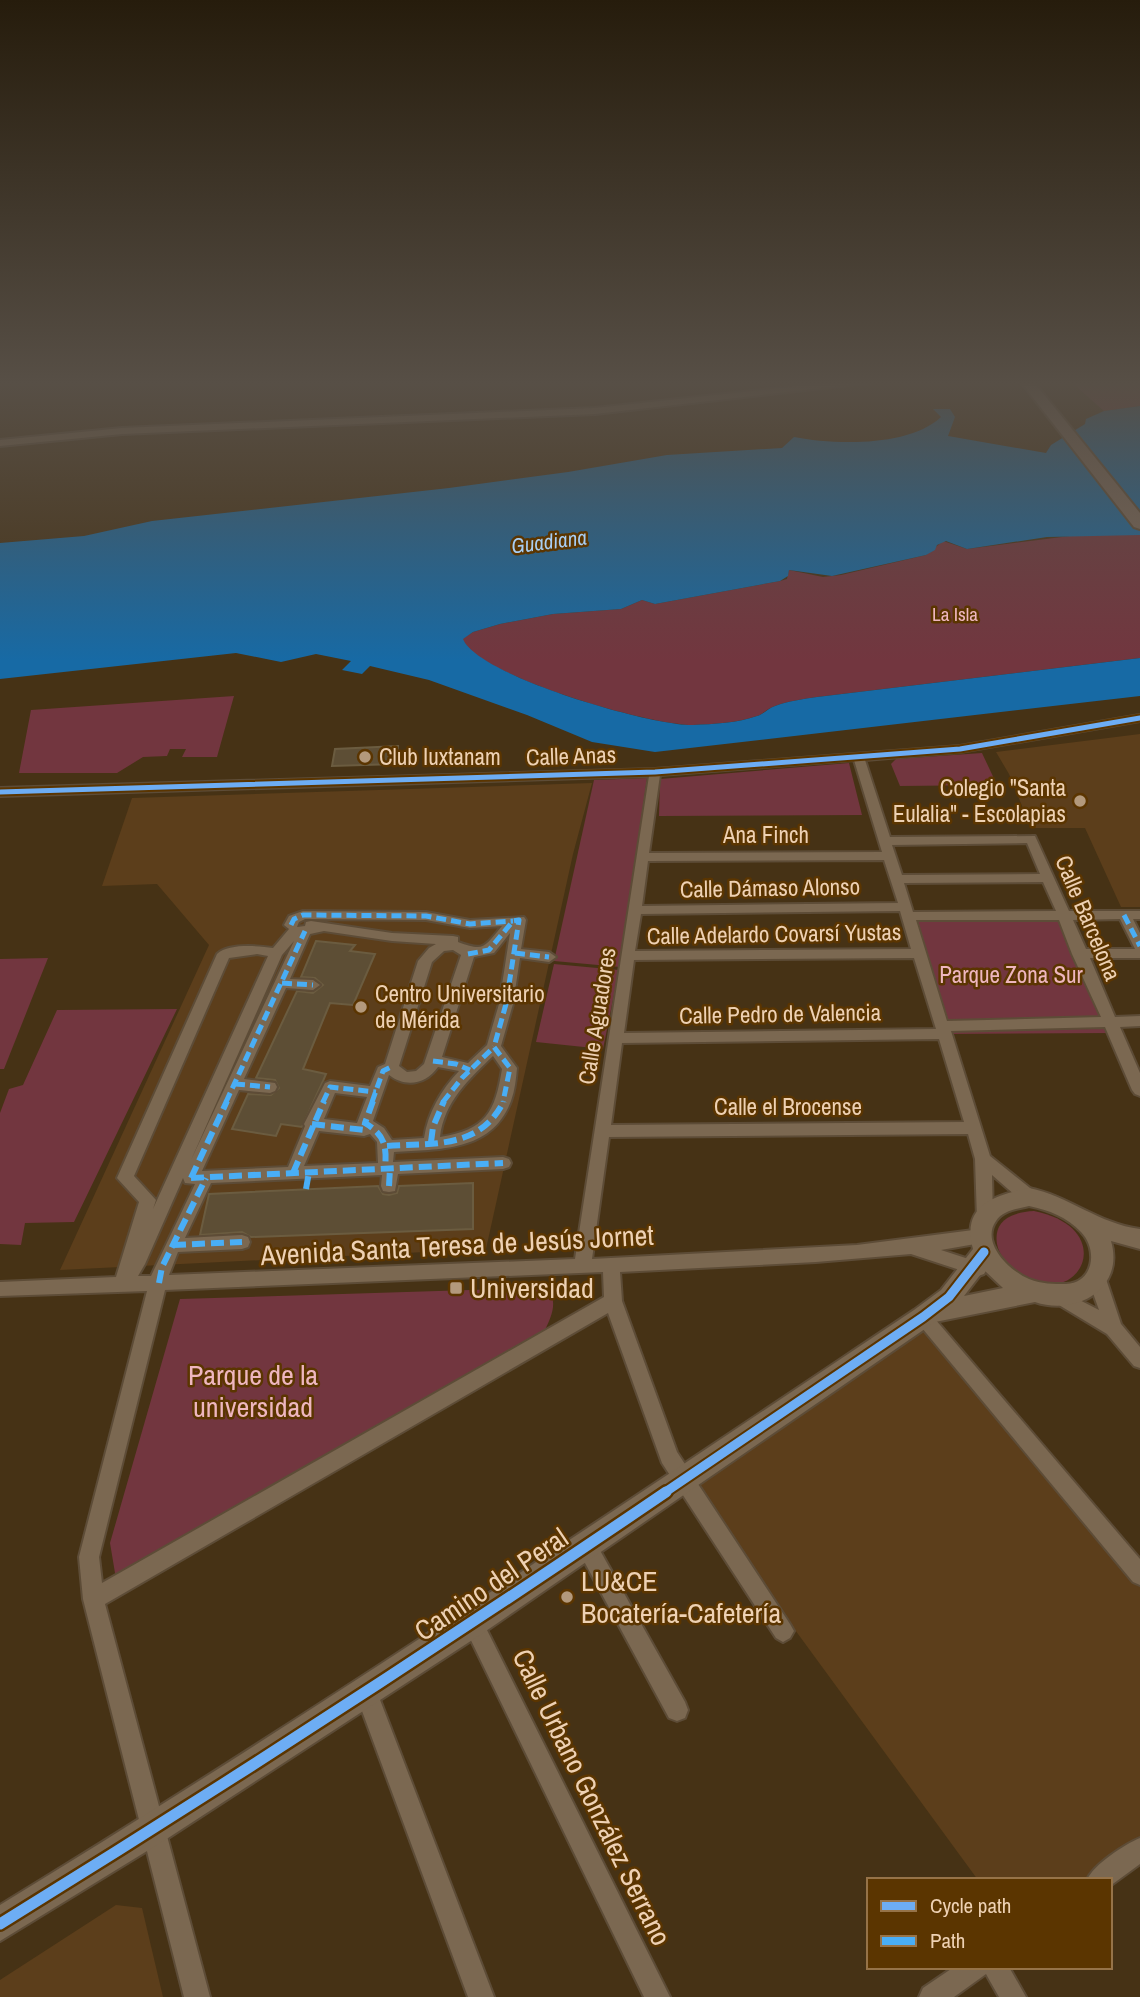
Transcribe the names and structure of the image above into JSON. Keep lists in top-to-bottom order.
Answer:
{
  "streets": {
    "street": [
      "Calle Anas",
      "Ana Finch",
      "Calle Dámaso Alonso",
      "Calle Barcelona",
      "Calle Adelardo Covarsí Yustas",
      "Calle Pedro de Valencia",
      "Calle Aguadores",
      "Calle el Brocense",
      "Avenida Santa Teresa de Jesús Jornet",
      "Camino del Peral",
      "Calle Urbano González Serrano"
    ]
  },
  "crossings": [
    ["Calle Anas", "Calle Aguadores"],
    ["Ana Finch", "Calle Aguadores"],
    ["Calle Dámaso Alonso", "Calle Barcelona"],
    ["Calle Dámaso Alonso", "Calle Aguadores"],
    ["Calle Barcelona", "Calle Pedro de Valencia"],
    ["Calle Adelardo Covarsí Yustas", "Calle Aguadores"],
    ["Calle Pedro de Valencia", "Calle Aguadores"],
    ["Calle Aguadores", "Calle el Brocense"],
    ["Calle Aguadores", "Avenida Santa Teresa de Jesús Jornet"],
    ["Avenida Santa Teresa de Jesús Jornet", "Camino del Peral"],
    ["Camino del Peral", "Calle Urbano González Serrano"]
  ],
  "water": ["Guadiana"],
  "parks": ["La Isla", "Parque Zona Sur", "Parque de la universidad"],
  "places": {
    "other": [
      "Club Iuxtanam",
      "Colegio \"Santa Eulalia\" - Escolapias",
      "Centro Universitario de Mérida",
      "LU&CE Bocatería-Cafetería"
    ],
    "transit": ["Universidad"]
  },
  "legend": ["Cycle path", "Path"]
}
